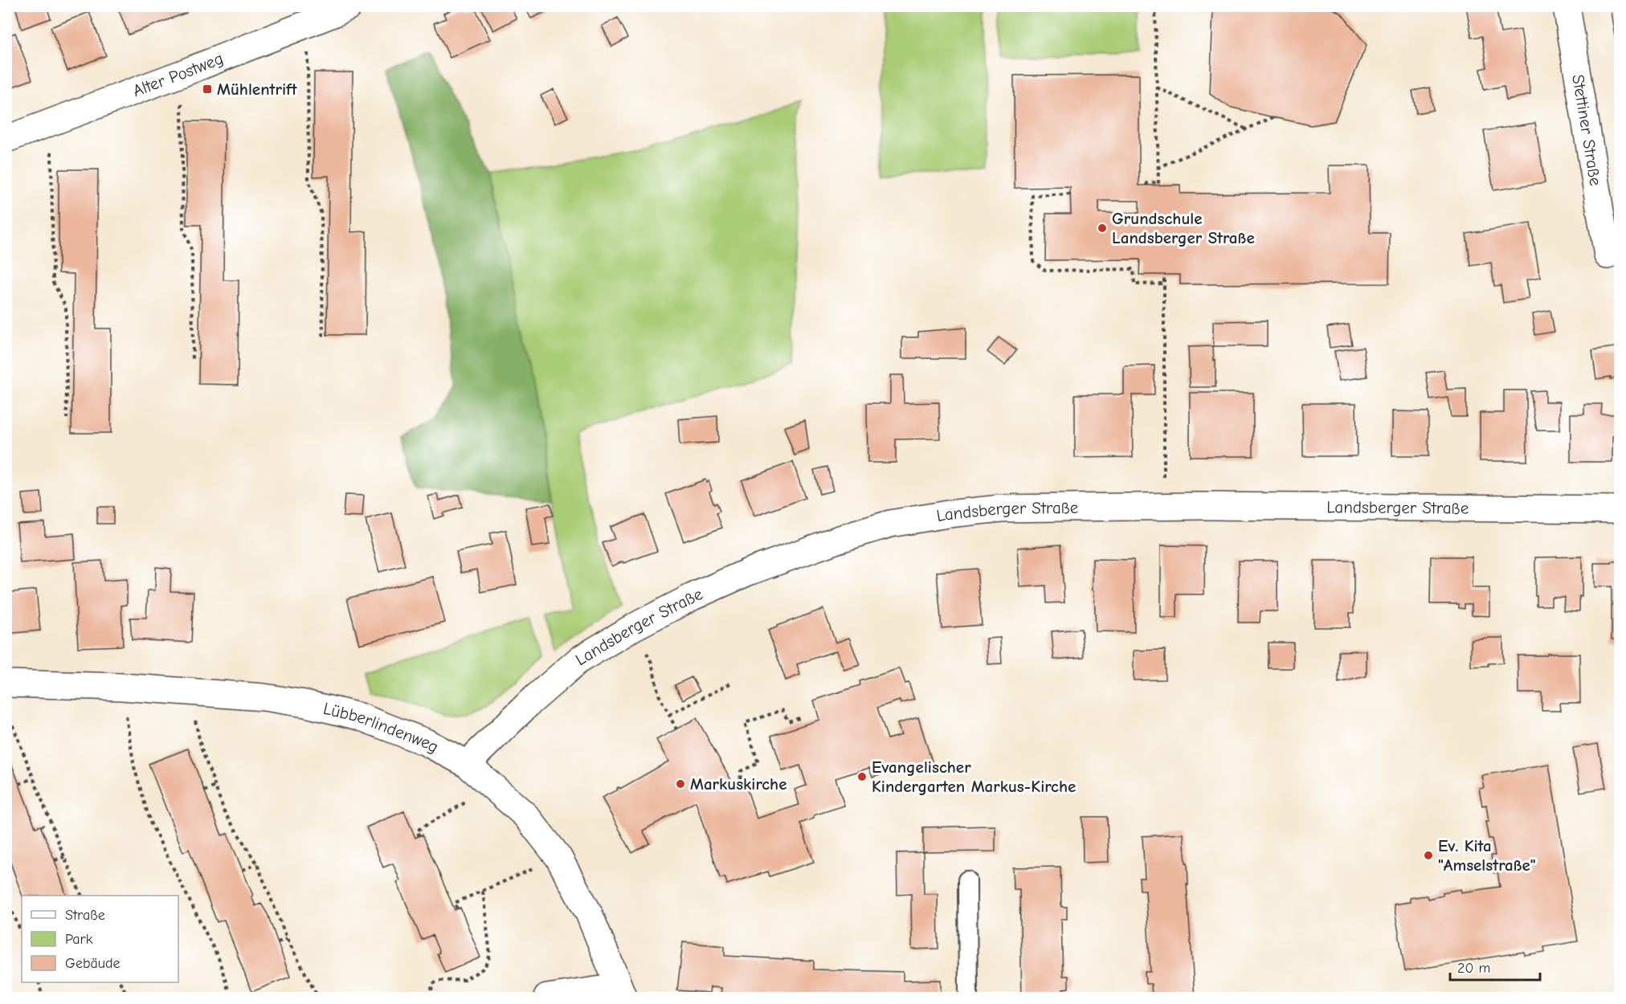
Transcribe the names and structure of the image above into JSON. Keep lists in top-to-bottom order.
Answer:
{
  "streets": {
    "street": [
      "Alter Postweg",
      "Stettiner Straße",
      "Landsberger Straße",
      "Lübberlindenweg"
    ]
  },
  "crossings": [
    ["Landsberger Straße", "Lübberlindenweg"]
  ],
  "places": {
    "transit": ["Mühlentrift"],
    "other": [
      "Grundschule Landsberger Straße",
      "Evangelischer Kindergarten Markus-Kirche",
      "Markuskirche",
      "Ev. Kita \"Amselstraße\""
    ]
  },
  "legend": ["Straße", "Park", "Gebäude"],
  "scale_bar": "20 m"
}
